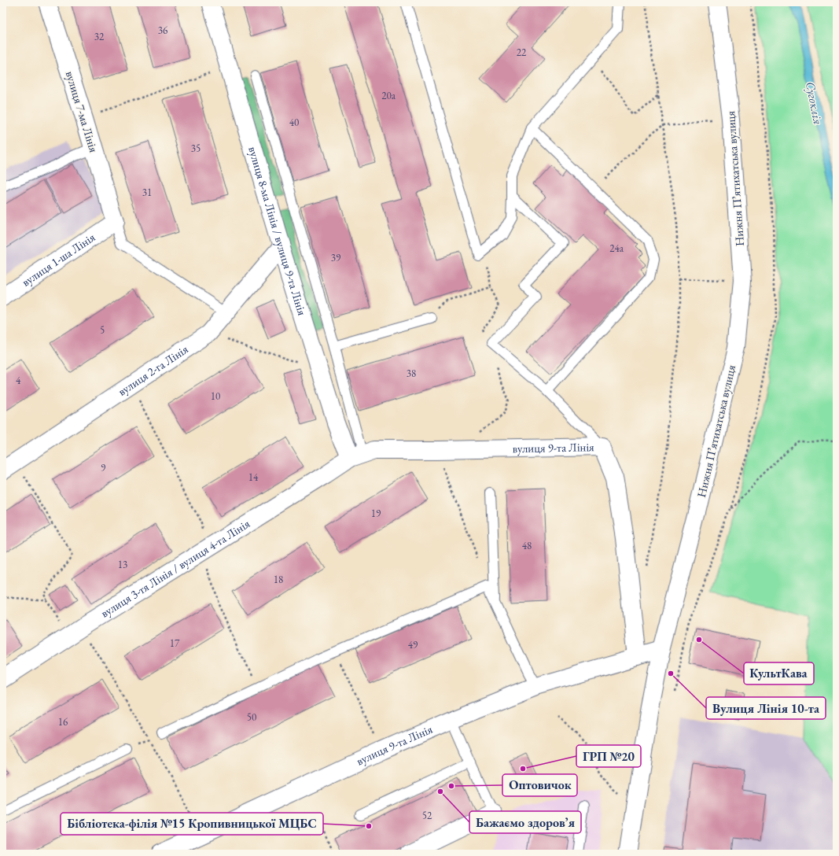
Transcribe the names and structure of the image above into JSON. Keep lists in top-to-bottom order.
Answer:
{
  "streets": {
    "street": [
      "вулиця 7-ма Лінія",
      "Нижня Пʼятихатська вулиця",
      "вулиця 8-ма Лінія / вулиця 9-та Лінія",
      "вулиця 1-ша Лінія",
      "вулиця 2-га Лінія",
      "вулиця 9-та Лінія",
      "вулиця 3-тя Лінія / вулиця 4-та Лінія"
    ]
  },
  "crossings": [
    ["вулиця 7-ма Лінія", "вулиця 1-ша Лінія"],
    ["Нижня Пʼятихатська вулиця", "вулиця 9-та Лінія"],
    ["вулиця 8-ма Лінія / вулиця 9-та Лінія", "вулиця 2-га Лінія"],
    ["вулиця 8-ма Лінія / вулиця 9-та Лінія", "вулиця 9-та Лінія"],
    ["вулиця 8-ма Лінія / вулиця 9-та Лінія", "вулиця 3-тя Лінія / вулиця 4-та Лінія"],
    ["вулиця 9-та Лінія", "вулиця 3-тя Лінія / вулиця 4-та Лінія"]
  ],
  "water": ["Сугоклія"],
  "places": [
    "КультКава",
    "Вулиця Лінія 10-та",
    "ГРП №20",
    "Оптовичок",
    "Бажаємо здоровʼя",
    "Бібліотека-філія №15 Кропивницької МЦБС"
  ],
  "house_numbers": [
    "36",
    "32",
    "22",
    "20а",
    "40",
    "35",
    "31",
    "24а",
    "39",
    "5",
    "38",
    "4",
    "10",
    "9",
    "14",
    "19",
    "48",
    "13",
    "18",
    "17",
    "49",
    "50",
    "16",
    "52"
  ]
}
